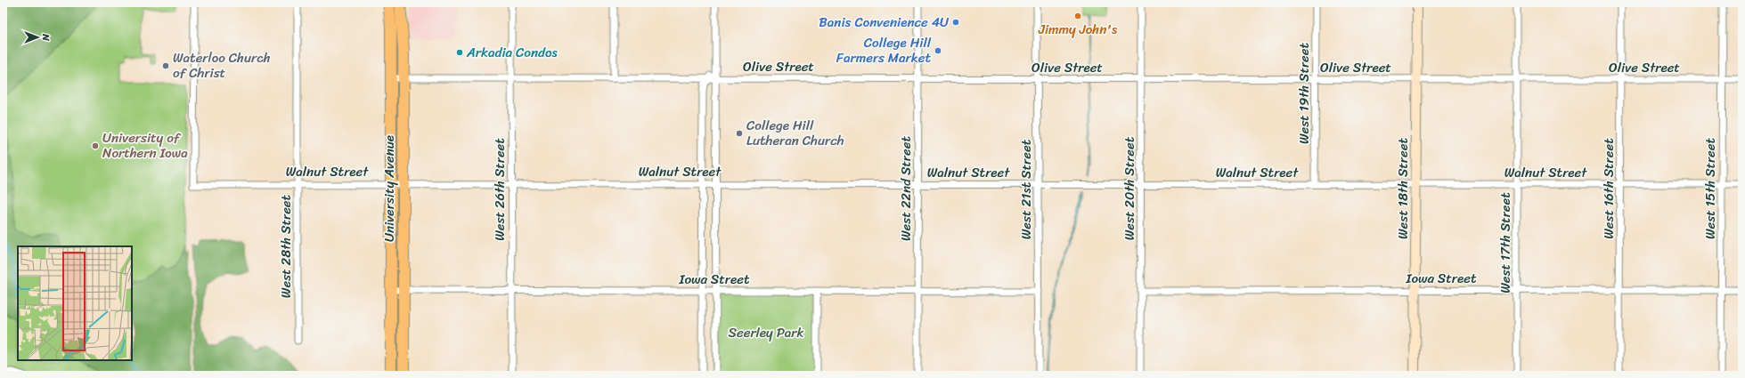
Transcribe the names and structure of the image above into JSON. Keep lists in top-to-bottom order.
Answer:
{
  "streets": {
    "main road": ["University Avenue", "West 18th Street"],
    "street": [
      "Olive Street",
      "West 19th Street",
      "Walnut Street",
      "West 22nd Street",
      "West 20th Street",
      "West 16th Street",
      "West 15th Street",
      "West 26th Street",
      "West 21st Street",
      "West 17th Street",
      "West 28th Street",
      "Iowa Street"
    ]
  },
  "crossings": [
    ["Olive Street", "West 19th Street"],
    ["Olive Street", "University Avenue"],
    ["Olive Street", "West 22nd Street"],
    ["Olive Street", "West 20th Street"],
    ["Olive Street", "West 18th Street"],
    ["Olive Street", "West 16th Street"],
    ["Olive Street", "West 15th Street"],
    ["Olive Street", "West 26th Street"],
    ["Olive Street", "West 21st Street"],
    ["Olive Street", "West 17th Street"],
    ["West 19th Street", "Walnut Street"],
    ["Walnut Street", "University Avenue"],
    ["Walnut Street", "West 22nd Street"],
    ["Walnut Street", "West 20th Street"],
    ["Walnut Street", "West 18th Street"],
    ["Walnut Street", "West 16th Street"],
    ["Walnut Street", "West 15th Street"],
    ["Walnut Street", "West 26th Street"],
    ["Walnut Street", "West 21st Street"],
    ["Walnut Street", "West 17th Street"],
    ["Walnut Street", "West 28th Street"],
    ["University Avenue", "Iowa Street"],
    ["West 22nd Street", "Iowa Street"],
    ["West 20th Street", "Iowa Street"],
    ["West 18th Street", "Iowa Street"],
    ["West 16th Street", "Iowa Street"],
    ["West 15th Street", "Iowa Street"],
    ["West 26th Street", "Iowa Street"],
    ["West 21st Street", "Iowa Street"],
    ["West 17th Street", "Iowa Street"]
  ],
  "parks": ["Seerley Park"],
  "places": [
    "Jimmy John's",
    "Banis Convenience 4U",
    "College Hill Farmers Market",
    "Arkadia Condos",
    "Waterloo Church of Christ",
    "College Hill Lutheran Church",
    "University of Northern Iowa"
  ],
  "north": "right"
}
